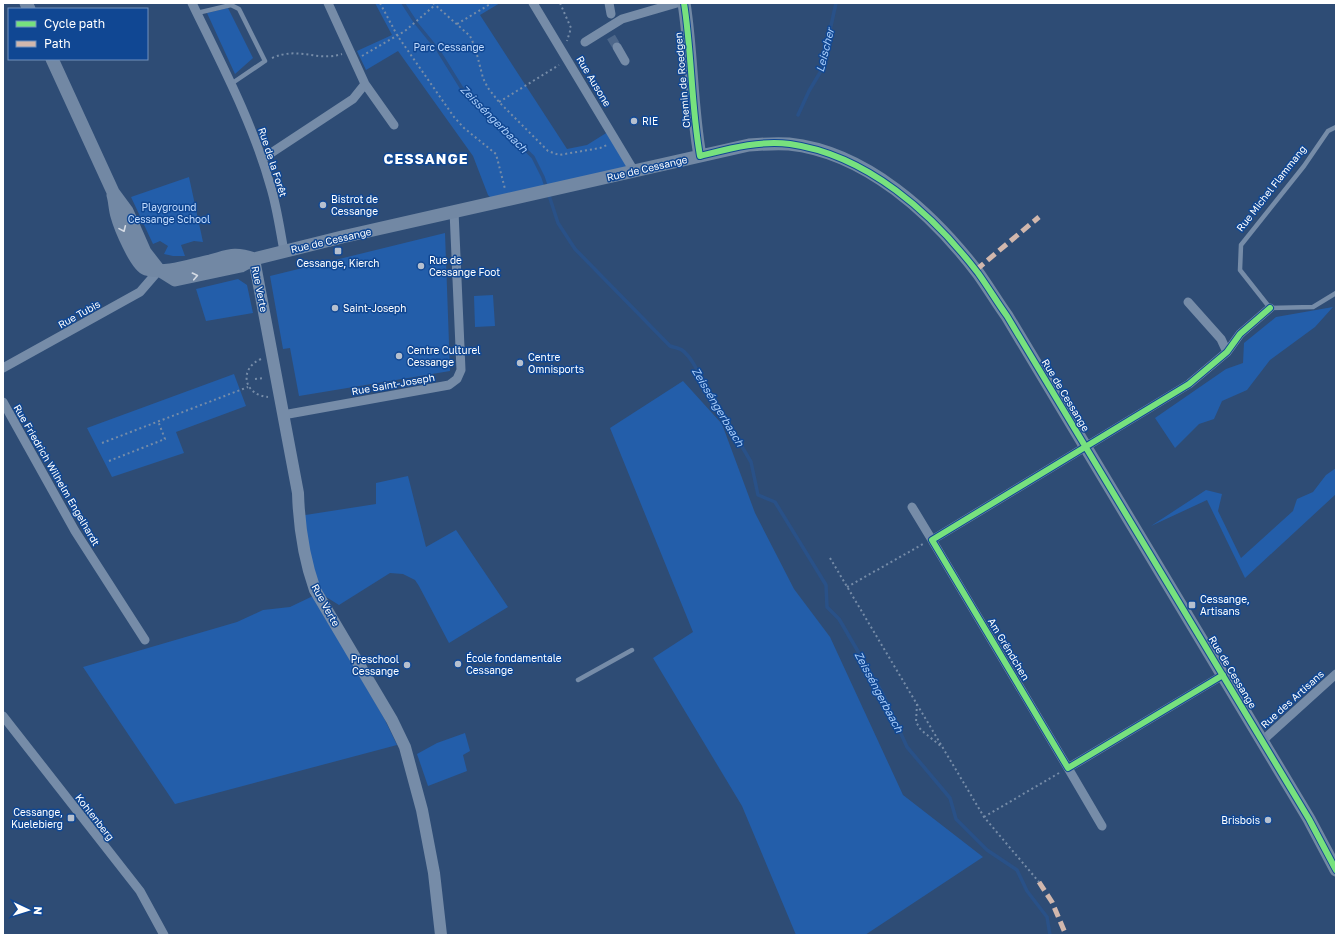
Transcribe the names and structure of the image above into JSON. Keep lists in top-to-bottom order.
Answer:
{
  "streets": {
    "main road": ["Chemin de Roedgen", "Rue de Cessange"],
    "street": [
      "Rue Ausone",
      "Rue de la Forêt",
      "Rue Verte",
      "Rue Tubis",
      "Rue Saint-Joseph",
      "Rue Friedrich Wilhelm Engelhardt",
      "Am Grëndchen",
      "Rue des Artisans",
      "Kohlenberg"
    ],
    "lane": ["Rue Michel Flammang"]
  },
  "crossings": [
    ["Chemin de Roedgen", "Rue de Cessange"],
    ["Rue Ausone", "Rue de Cessange"],
    ["Rue de la Forêt", "Rue de Cessange"],
    ["Rue de Cessange", "Rue Verte"],
    ["Rue de Cessange", "Rue Tubis"],
    ["Rue de Cessange", "Rue Saint-Joseph"],
    ["Rue de Cessange", "Rue des Artisans"],
    ["Rue Verte", "Rue Saint-Joseph"]
  ],
  "districts": ["CESSANGE"],
  "water": ["Leischer", "Zeisséngerbaach"],
  "parks": ["Parc Cessange", "Playground Cessange School"],
  "places": {
    "other": [
      "RIE",
      "Bistrot de Cessange",
      "Rue de Cessange Foot",
      "Saint-Joseph",
      "Centre Culturel Cessange",
      "Centre Omnisports",
      "École fondamentale Cessange",
      "Preschool Cessange",
      "Brisbois"
    ],
    "transit": ["Cessange, Kierch", "Cessange, Artisans", "Cessange, Kuelebierg"]
  },
  "legend": ["Cycle path", "Path"],
  "north": "right"
}
